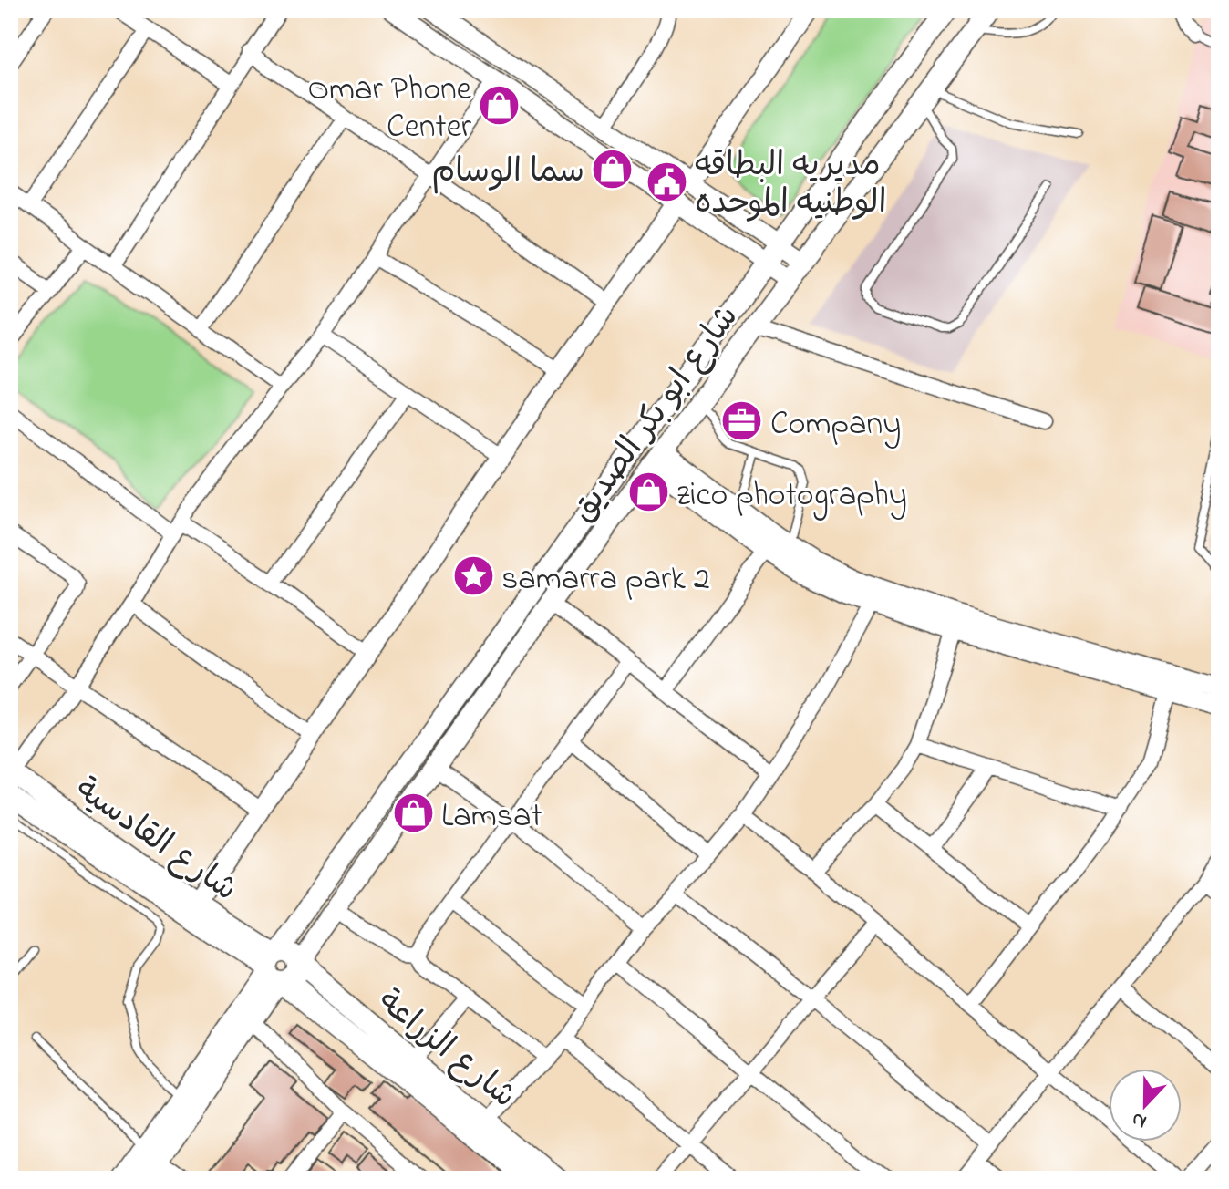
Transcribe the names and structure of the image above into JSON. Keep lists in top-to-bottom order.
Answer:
{
  "streets": {
    "main road": ["شارع ابو بكر الصديق", "شارع القادسية", "شارع الزراعة"]
  },
  "crossings": [
    ["شارع ابو بكر الصديق", "شارع القادسية"],
    ["شارع ابو بكر الصديق", "شارع الزراعة"],
    ["شارع القادسية", "شارع الزراعة"]
  ],
  "places": {
    "shop": [
      "Omar Phone Center",
      "سما الوسام",
      "zico photography",
      "Lamsat"
    ],
    "public building": ["مديريه البطاقه الوطنيه الموحده"],
    "office": ["Company"],
    "place": ["samarra park 2"]
  },
  "north": "bottom"
}
